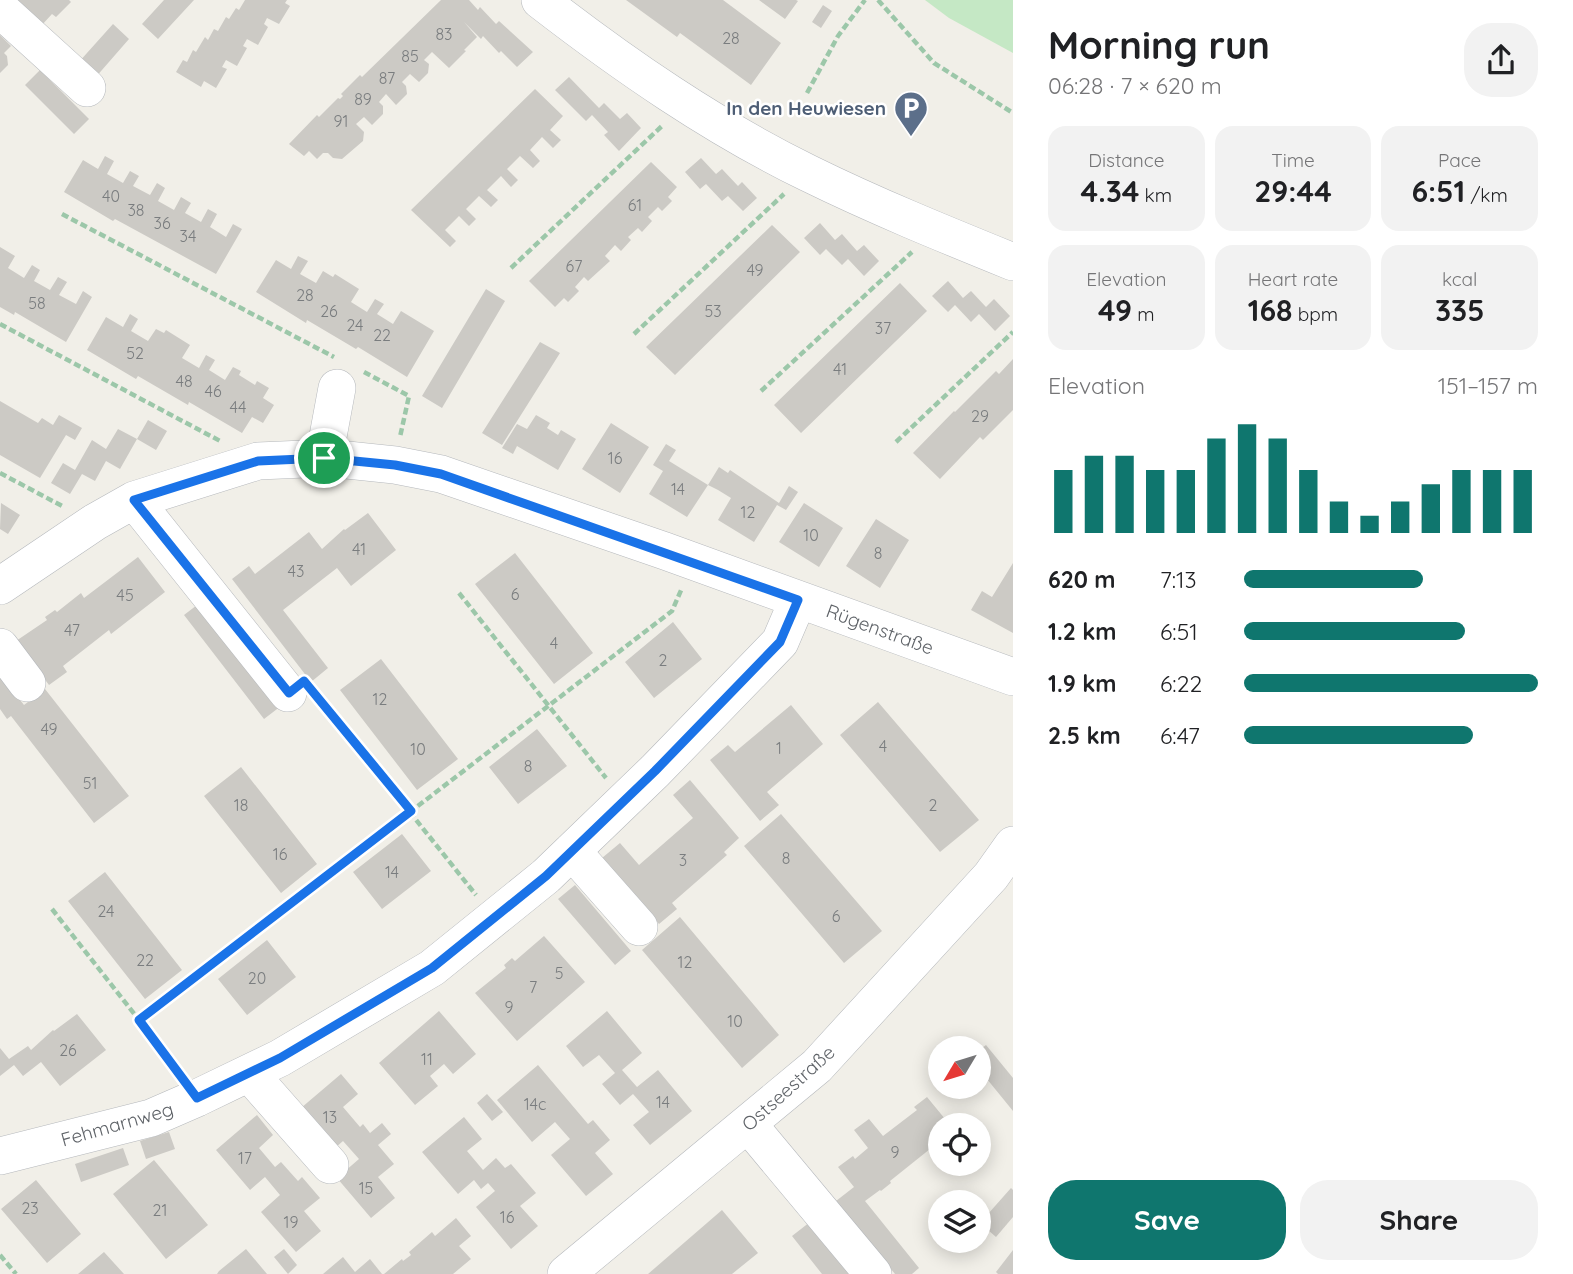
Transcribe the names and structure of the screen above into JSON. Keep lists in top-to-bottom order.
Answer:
{
  "streets": {
    "street": ["Rügenstraße", "Ostseestraße", "Fehmarnweg"]
  },
  "crossings": [
    ["Rügenstraße", "Fehmarnweg"]
  ],
  "places": {
    "parking": ["In den Heuwiesen"]
  },
  "house_numbers": [
    "83",
    "28",
    "85",
    "87",
    "89",
    "91",
    "40",
    "61",
    "38",
    "36",
    "34",
    "67",
    "49",
    "28",
    "58",
    "26",
    "53",
    "24",
    "37",
    "22",
    "52",
    "41",
    "48",
    "46",
    "44",
    "29",
    "16",
    "14",
    "12",
    "10",
    "41",
    "8",
    "43",
    "6",
    "45",
    "47",
    "4",
    "2",
    "12",
    "49",
    "4",
    "1",
    "10",
    "8",
    "51",
    "18",
    "2",
    "16",
    "8",
    "3",
    "14",
    "24",
    "6",
    "22",
    "12",
    "5",
    "20",
    "7",
    "9",
    "10",
    "26",
    "11",
    "14",
    "14c",
    "13",
    "9",
    "17",
    "15",
    "23",
    "21",
    "16",
    "19"
  ],
  "north": "bottom left",
  "page": {
    "heading": ["Morning run", "06:28 · 7 × 620 m"],
    "stats": [
      ["Distance", "4.34 km"],
      ["Time", "29:44"],
      ["Pace", "6:51 /km"],
      ["Elevation", "49 m"],
      ["Heart rate", "168 bpm"],
      ["kcal", "335"]
    ],
    "chart": ["Elevation", "151–157 m"],
    "list": [
      {
        "name": "620 m",
        "note": "7:13"
      },
      {
        "name": "1.2 km",
        "note": "6:51"
      },
      {
        "name": "1.9 km",
        "note": "6:22"
      },
      {
        "name": "2.5 km",
        "note": "6:47"
      }
    ],
    "buttons": ["Save", "Share"]
  }
}
